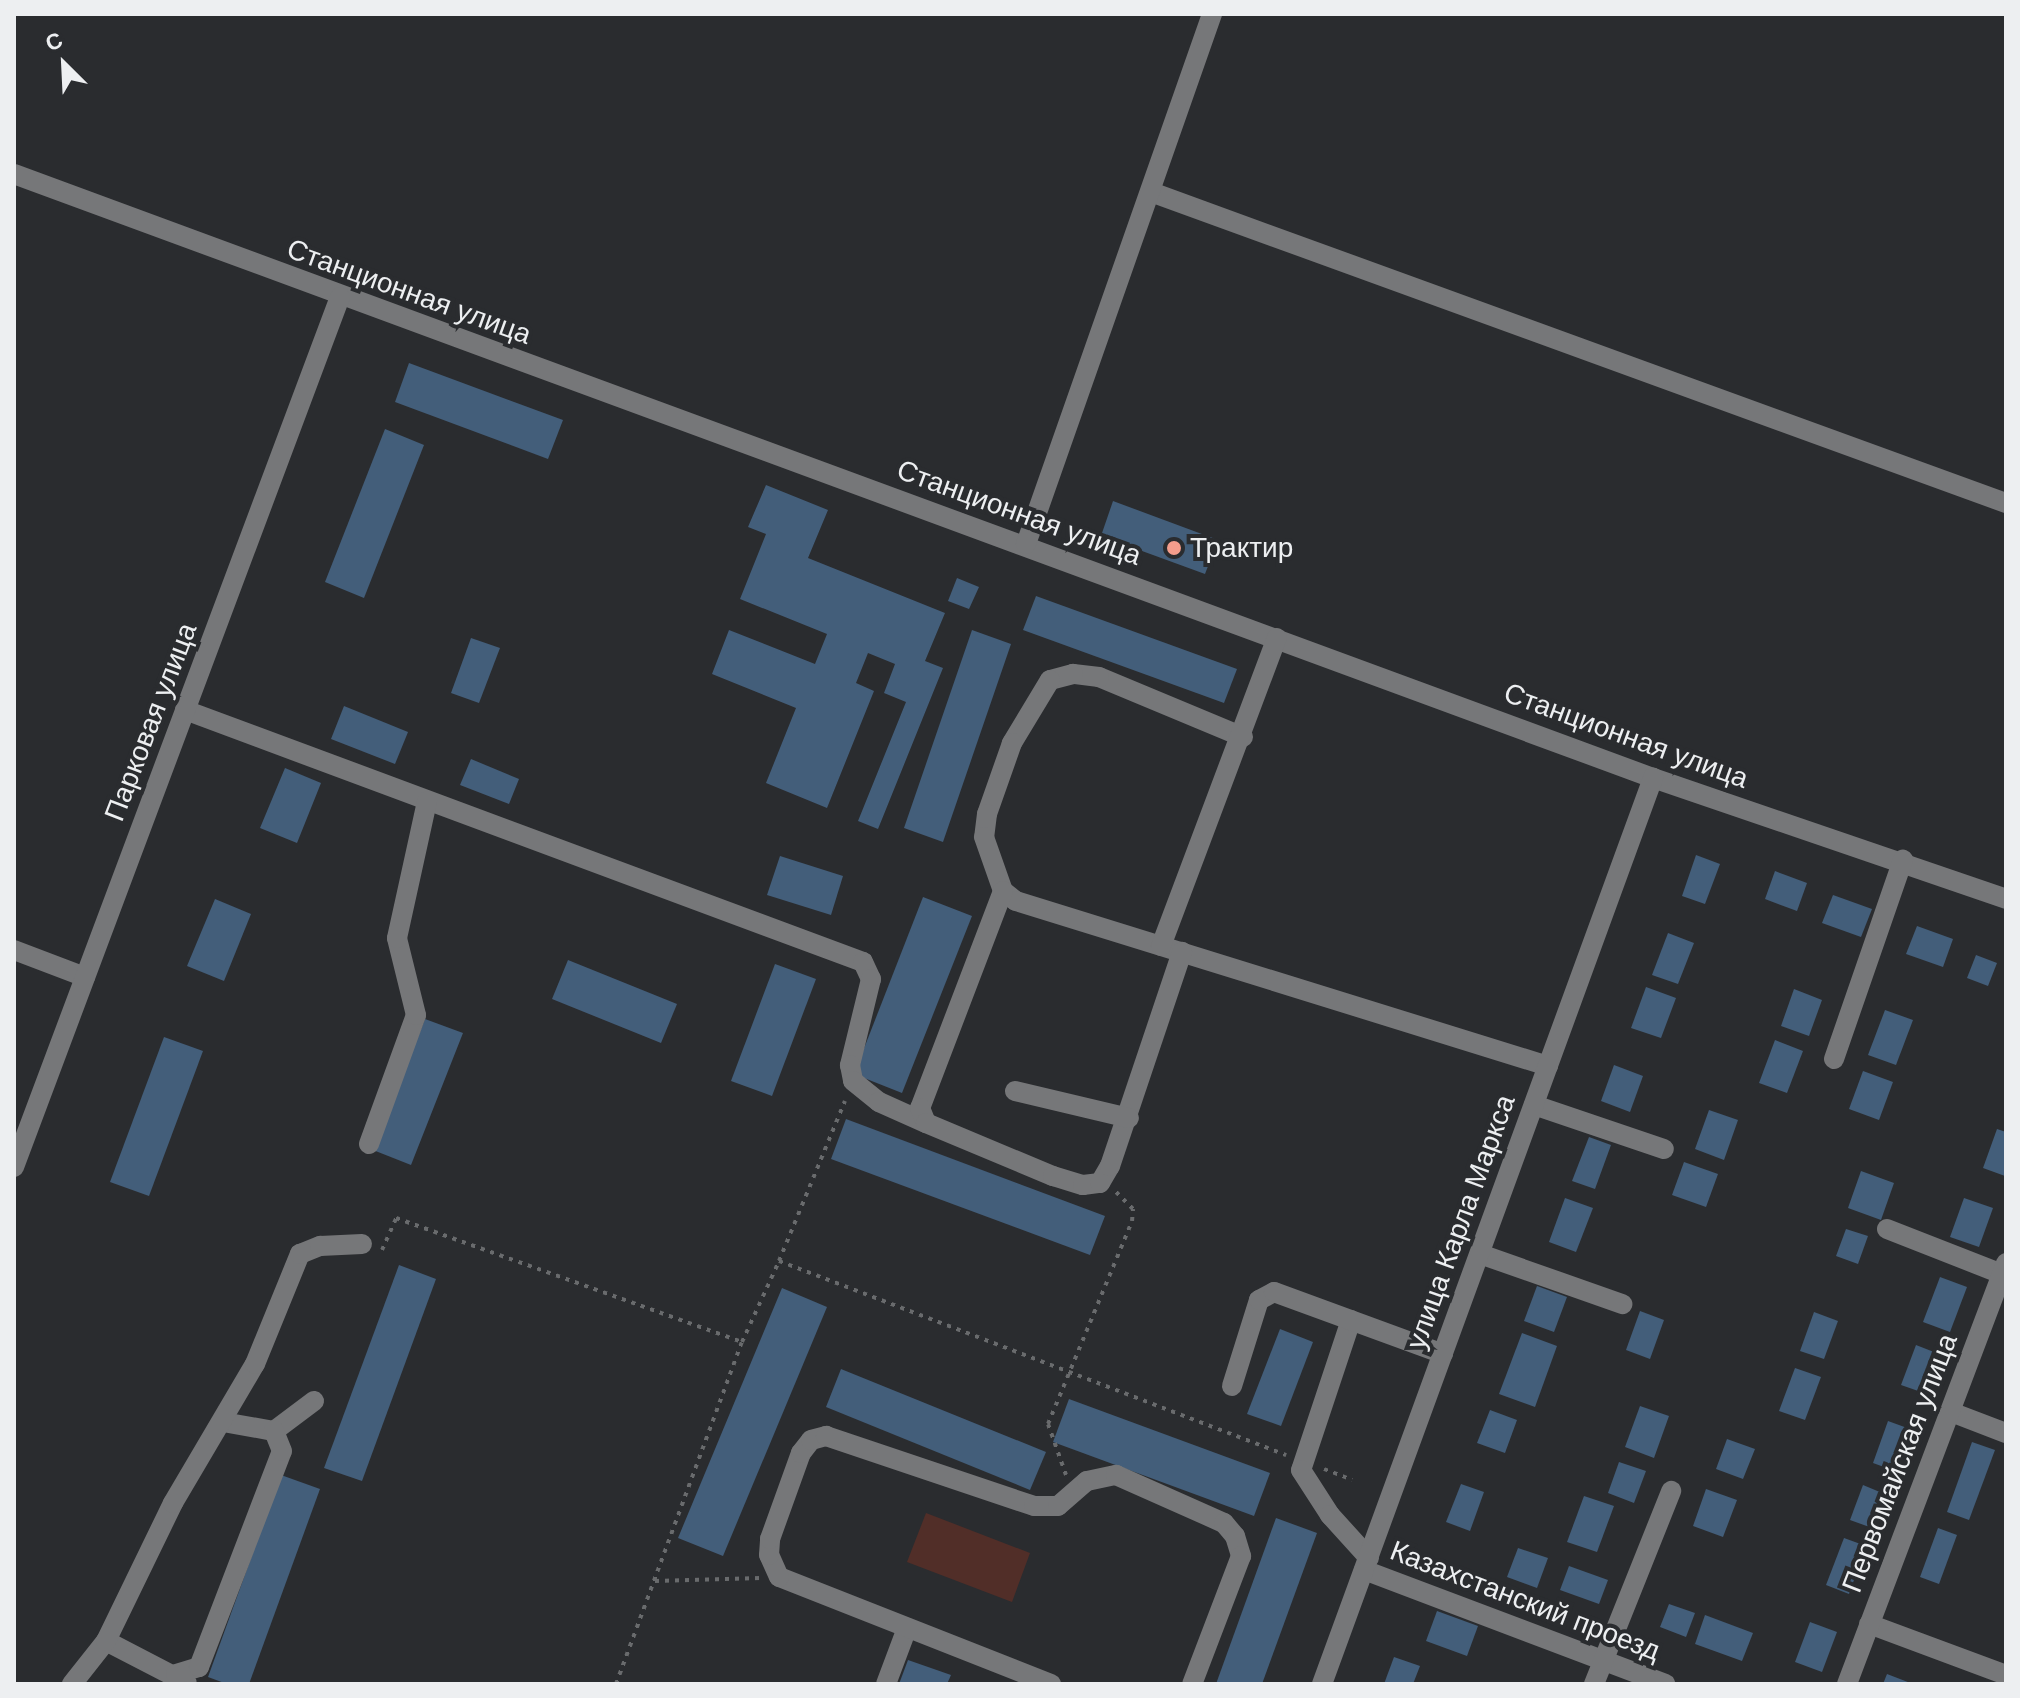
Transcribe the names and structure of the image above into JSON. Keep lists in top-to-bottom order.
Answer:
{
  "streets": {
    "street": [
      "Станционная улица",
      "Парковая улица",
      "улица Карла Маркса",
      "Первомайская улица",
      "Казахстанский проезд"
    ]
  },
  "crossings": [
    ["Станционная улица", "Парковая улица"],
    ["Станционная улица", "улица Карла Маркса"],
    ["улица Карла Маркса", "Казахстанский проезд"]
  ],
  "places": ["Трактир"],
  "north": "top left"
}
